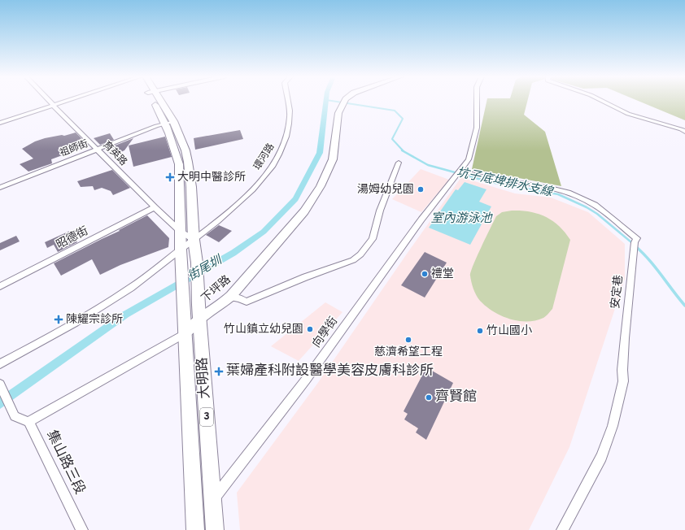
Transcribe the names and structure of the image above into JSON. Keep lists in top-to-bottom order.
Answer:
{
  "streets": {
    "main road": ["大明路", "3"],
    "street": [
      "祖師街",
      "育英路",
      "環河路",
      "昭德街",
      "下坪路",
      "安定巷",
      "向學街",
      "集山路三段"
    ]
  },
  "crossings": [
    ["祖師街", "育英路"],
    ["祖師街", "3"],
    ["育英路", "環河路"],
    ["育英路", "昭德街"],
    ["育英路", "3"],
    ["環河路", "3"],
    ["下坪路", "大明路"],
    ["下坪路", "3"],
    ["下坪路", "集山路三段"],
    ["安定巷", "向學街"],
    ["向學街", "大明路"],
    ["大明路", "3"]
  ],
  "water": ["坑子底埤排水支線", "室內游泳池", "街尾圳"],
  "places": {
    "health": ["大明中醫診所", "陳耀宗診所", "葉婦產科附設醫學美容皮膚科診所"],
    "other": [
      "湯姆幼兒園",
      "禮堂",
      "竹山鎮立幼兒園",
      "竹山國小",
      "慈濟希望工程",
      "齊賢館"
    ]
  }
}
